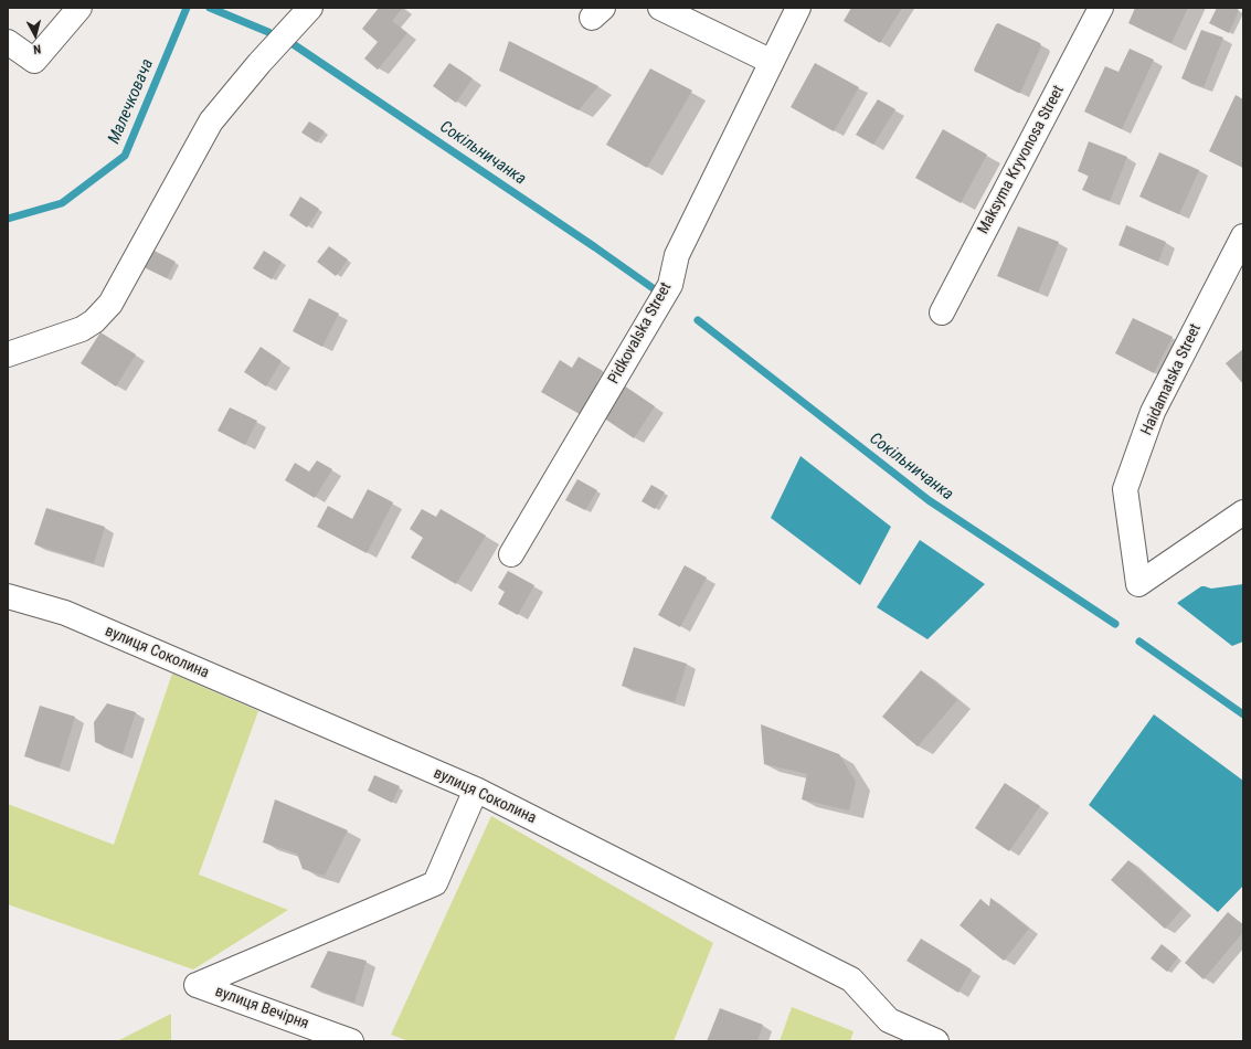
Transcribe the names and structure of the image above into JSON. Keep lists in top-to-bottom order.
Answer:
{
  "streets": {
    "street": [
      "Maksyma Kryvonosa Street",
      "Pidkovalska Street",
      "Haidamatska Street",
      "вулиця Соколина",
      "вулиця Вечірня"
    ]
  },
  "crossings": [
    ["вулиця Соколина", "вулиця Вечірня"]
  ],
  "water": ["Малечковача", "Сокільничанка"],
  "north": "bottom"
}
